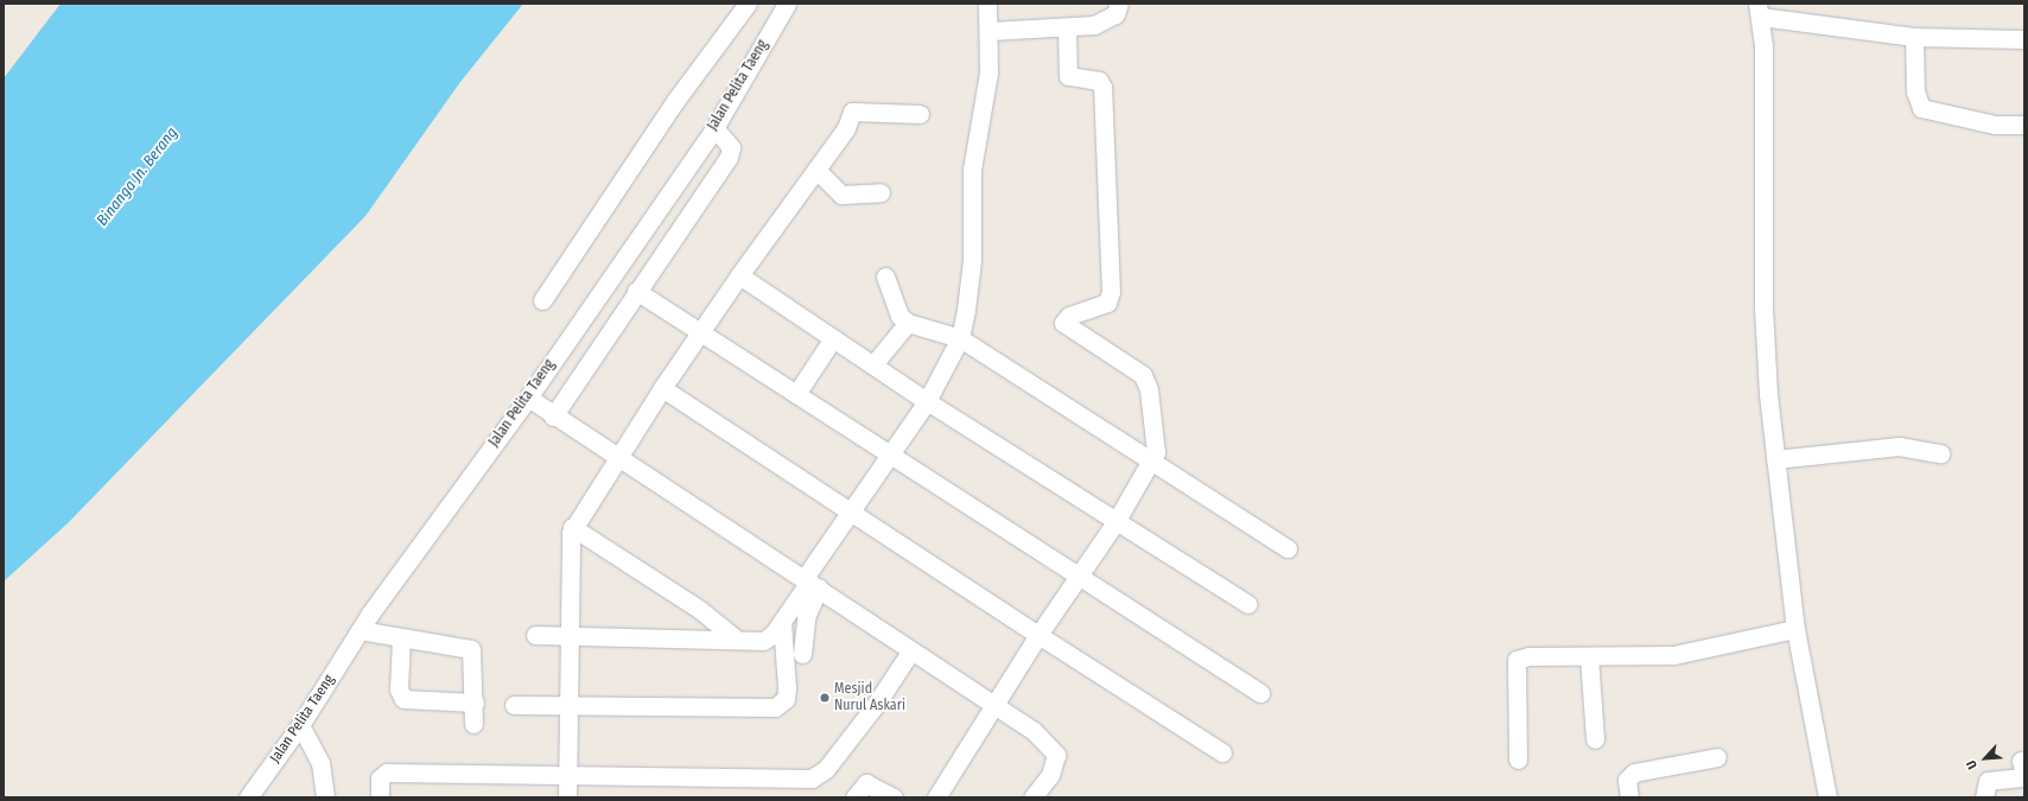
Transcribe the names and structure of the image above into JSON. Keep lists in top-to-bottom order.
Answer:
{
  "streets": {
    "street": ["Jalan Pelita Taeng"]
  },
  "water": ["Binanga Jn. Berang"],
  "places": ["Mesjid Nurul Askari"],
  "north": "bottom left"
}
